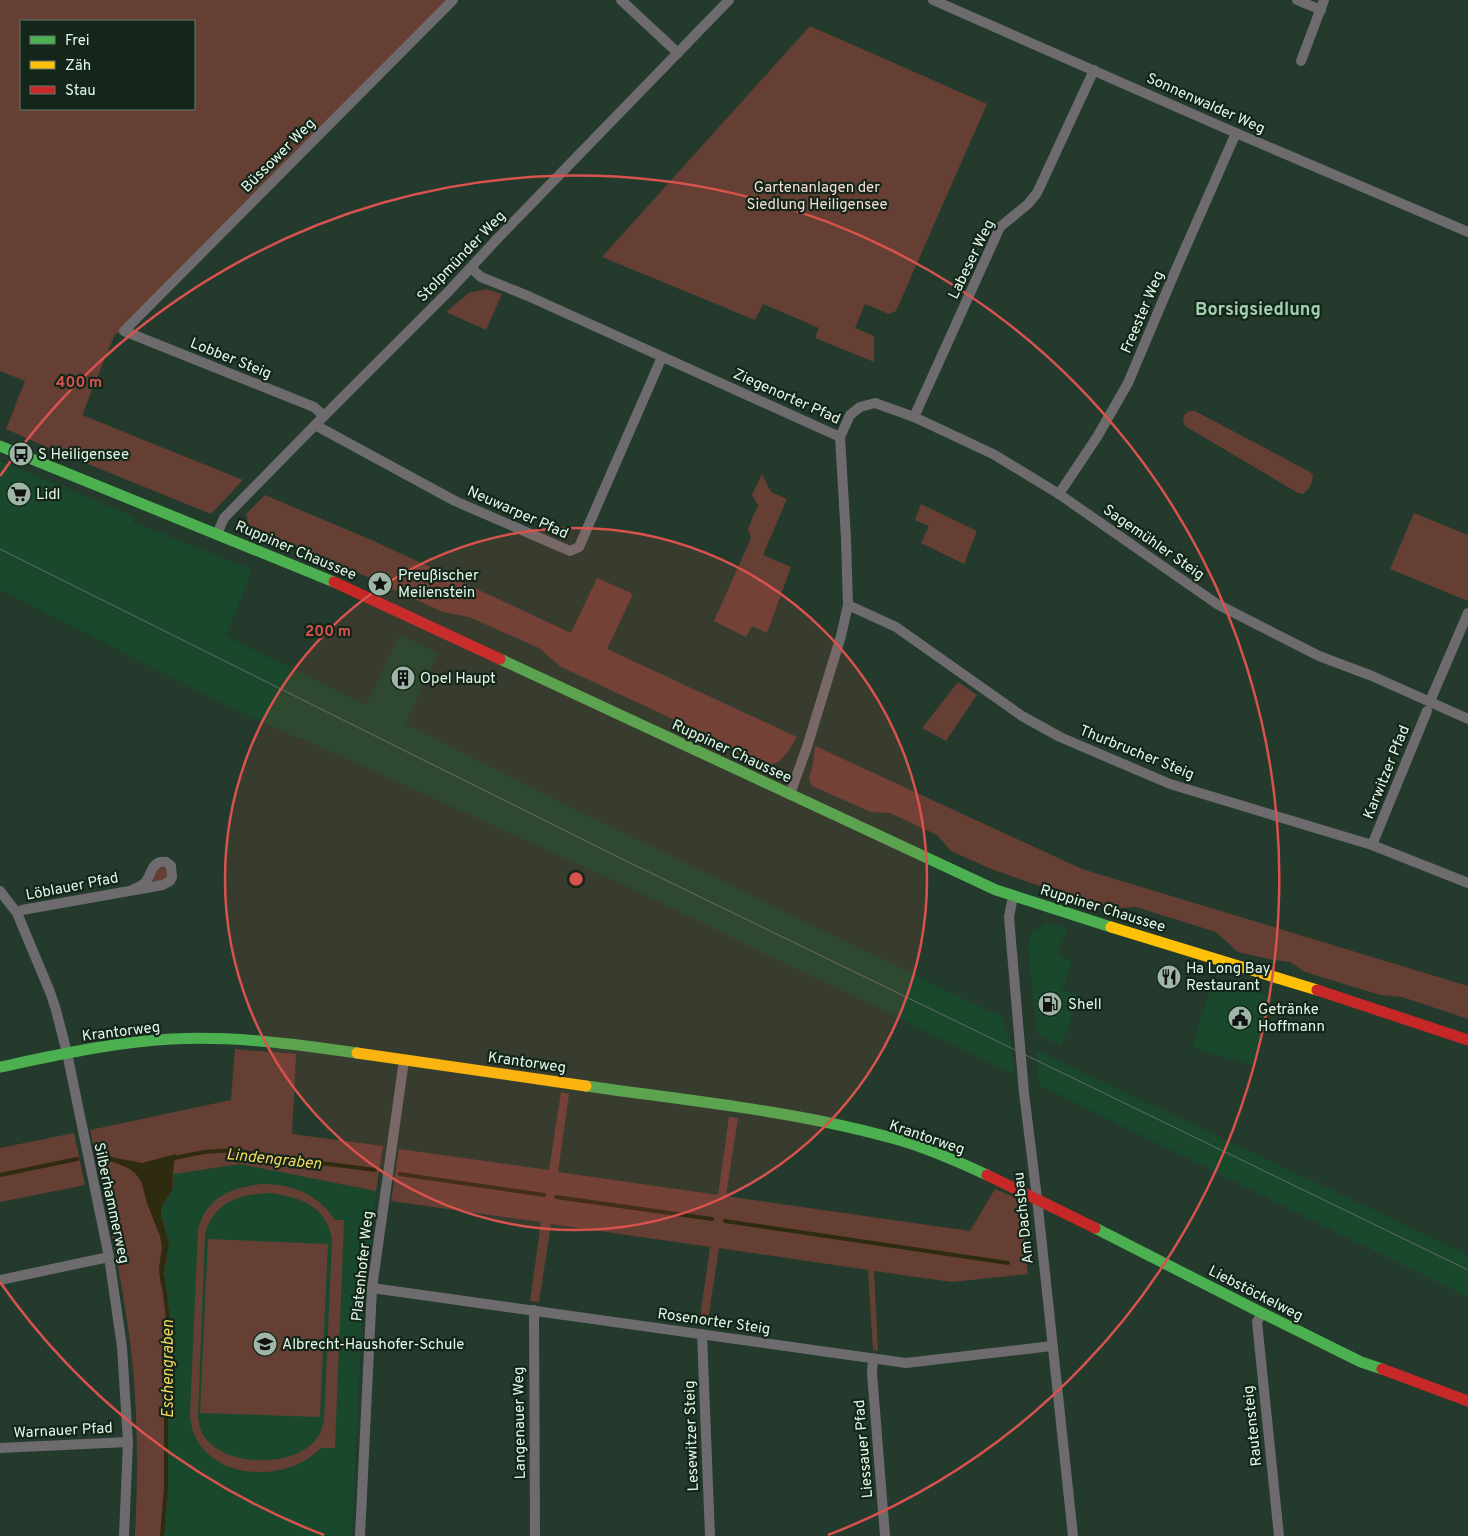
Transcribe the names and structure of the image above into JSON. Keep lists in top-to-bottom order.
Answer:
{
  "streets": {
    "main road": ["Ruppiner Chaussee", "Krantorweg", "Liebstöckelweg"],
    "street": [
      "Sonnenwalder Weg",
      "Büssower Weg",
      "Stolpmünder Weg",
      "Labeser Weg",
      "Freester Weg",
      "Lobber Steig",
      "Ziegenorter Pfad",
      "Neuwarper Pfad",
      "Sagemühler Steig",
      "Thurbrucher Steig",
      "Karwitzer Pfad",
      "Löblauer Pfad",
      "Silberhammerweg",
      "Am Dachsbau",
      "Platenhofer Weg",
      "Rosenorter Steig",
      "Langenauer Weg",
      "Rautensteig",
      "Warnauer Pfad",
      "Lesewitzer Steig",
      "Liessauer Pfad"
    ]
  },
  "crossings": [
    ["Sonnenwalder Weg", "Labeser Weg"],
    ["Sonnenwalder Weg", "Freester Weg"],
    ["Büssower Weg", "Lobber Steig"],
    ["Stolpmünder Weg", "Lobber Steig"],
    ["Stolpmünder Weg", "Ziegenorter Pfad"],
    ["Stolpmünder Weg", "Neuwarper Pfad"],
    ["Stolpmünder Weg", "Ruppiner Chaussee"],
    ["Labeser Weg", "Sagemühler Steig"],
    ["Freester Weg", "Sagemühler Steig"],
    ["Ziegenorter Pfad", "Neuwarper Pfad"],
    ["Ziegenorter Pfad", "Sagemühler Steig"],
    ["Ziegenorter Pfad", "Ruppiner Chaussee"],
    ["Ziegenorter Pfad", "Thurbrucher Steig"],
    ["Sagemühler Steig", "Karwitzer Pfad"],
    ["Ruppiner Chaussee", "Am Dachsbau"],
    ["Thurbrucher Steig", "Karwitzer Pfad"],
    ["Löblauer Pfad", "Silberhammerweg"],
    ["Krantorweg", "Silberhammerweg"],
    ["Krantorweg", "Am Dachsbau"],
    ["Krantorweg", "Platenhofer Weg"],
    ["Krantorweg", "Liebstöckelweg"],
    ["Silberhammerweg", "Warnauer Pfad"],
    ["Am Dachsbau", "Liebstöckelweg"],
    ["Am Dachsbau", "Rosenorter Steig"],
    ["Platenhofer Weg", "Rosenorter Steig"],
    ["Liebstöckelweg", "Rautensteig"],
    ["Rosenorter Steig", "Langenauer Weg"],
    ["Rosenorter Steig", "Lesewitzer Steig"],
    ["Rosenorter Steig", "Liessauer Pfad"]
  ],
  "districts": ["Borsigsiedlung"],
  "water": ["Lindengraben", "Eschengraben"],
  "parks": ["Gartenanlagen der Siedlung Heiligensee"],
  "places": {
    "bus stop": ["S Heiligensee"],
    "supermarket": ["Lidl"],
    "place": ["Preußischer Meilenstein"],
    "building": ["Opel Haupt"],
    "restaurant": ["Ha Long Bay Restaurant"],
    "fuel station": ["Shell"],
    "public building": ["Getränke Hoffmann"],
    "school or university": ["Albrecht-Haushofer-Schule"]
  },
  "legend": ["Frei", "Zäh", "Stau"],
  "rings": ["400 m", "200 m"]
}
